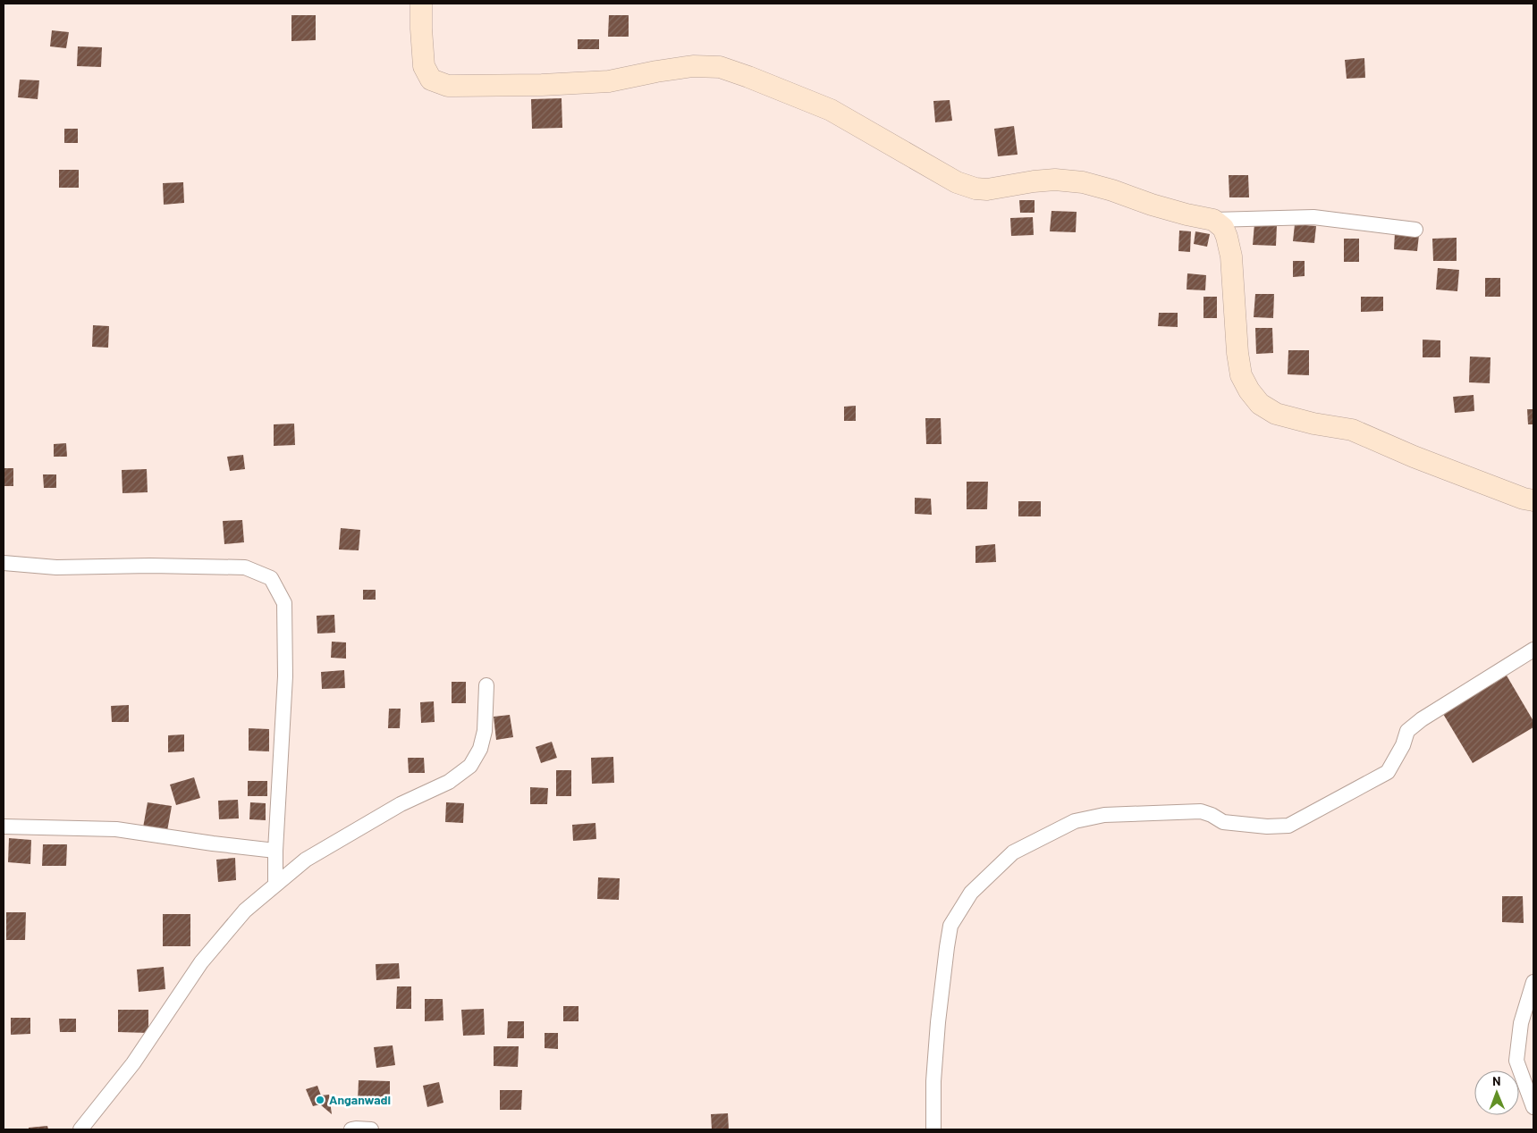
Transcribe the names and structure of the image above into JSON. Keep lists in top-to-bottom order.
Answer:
{
  "places": ["Anganwadi"],
  "north": "top"
}
